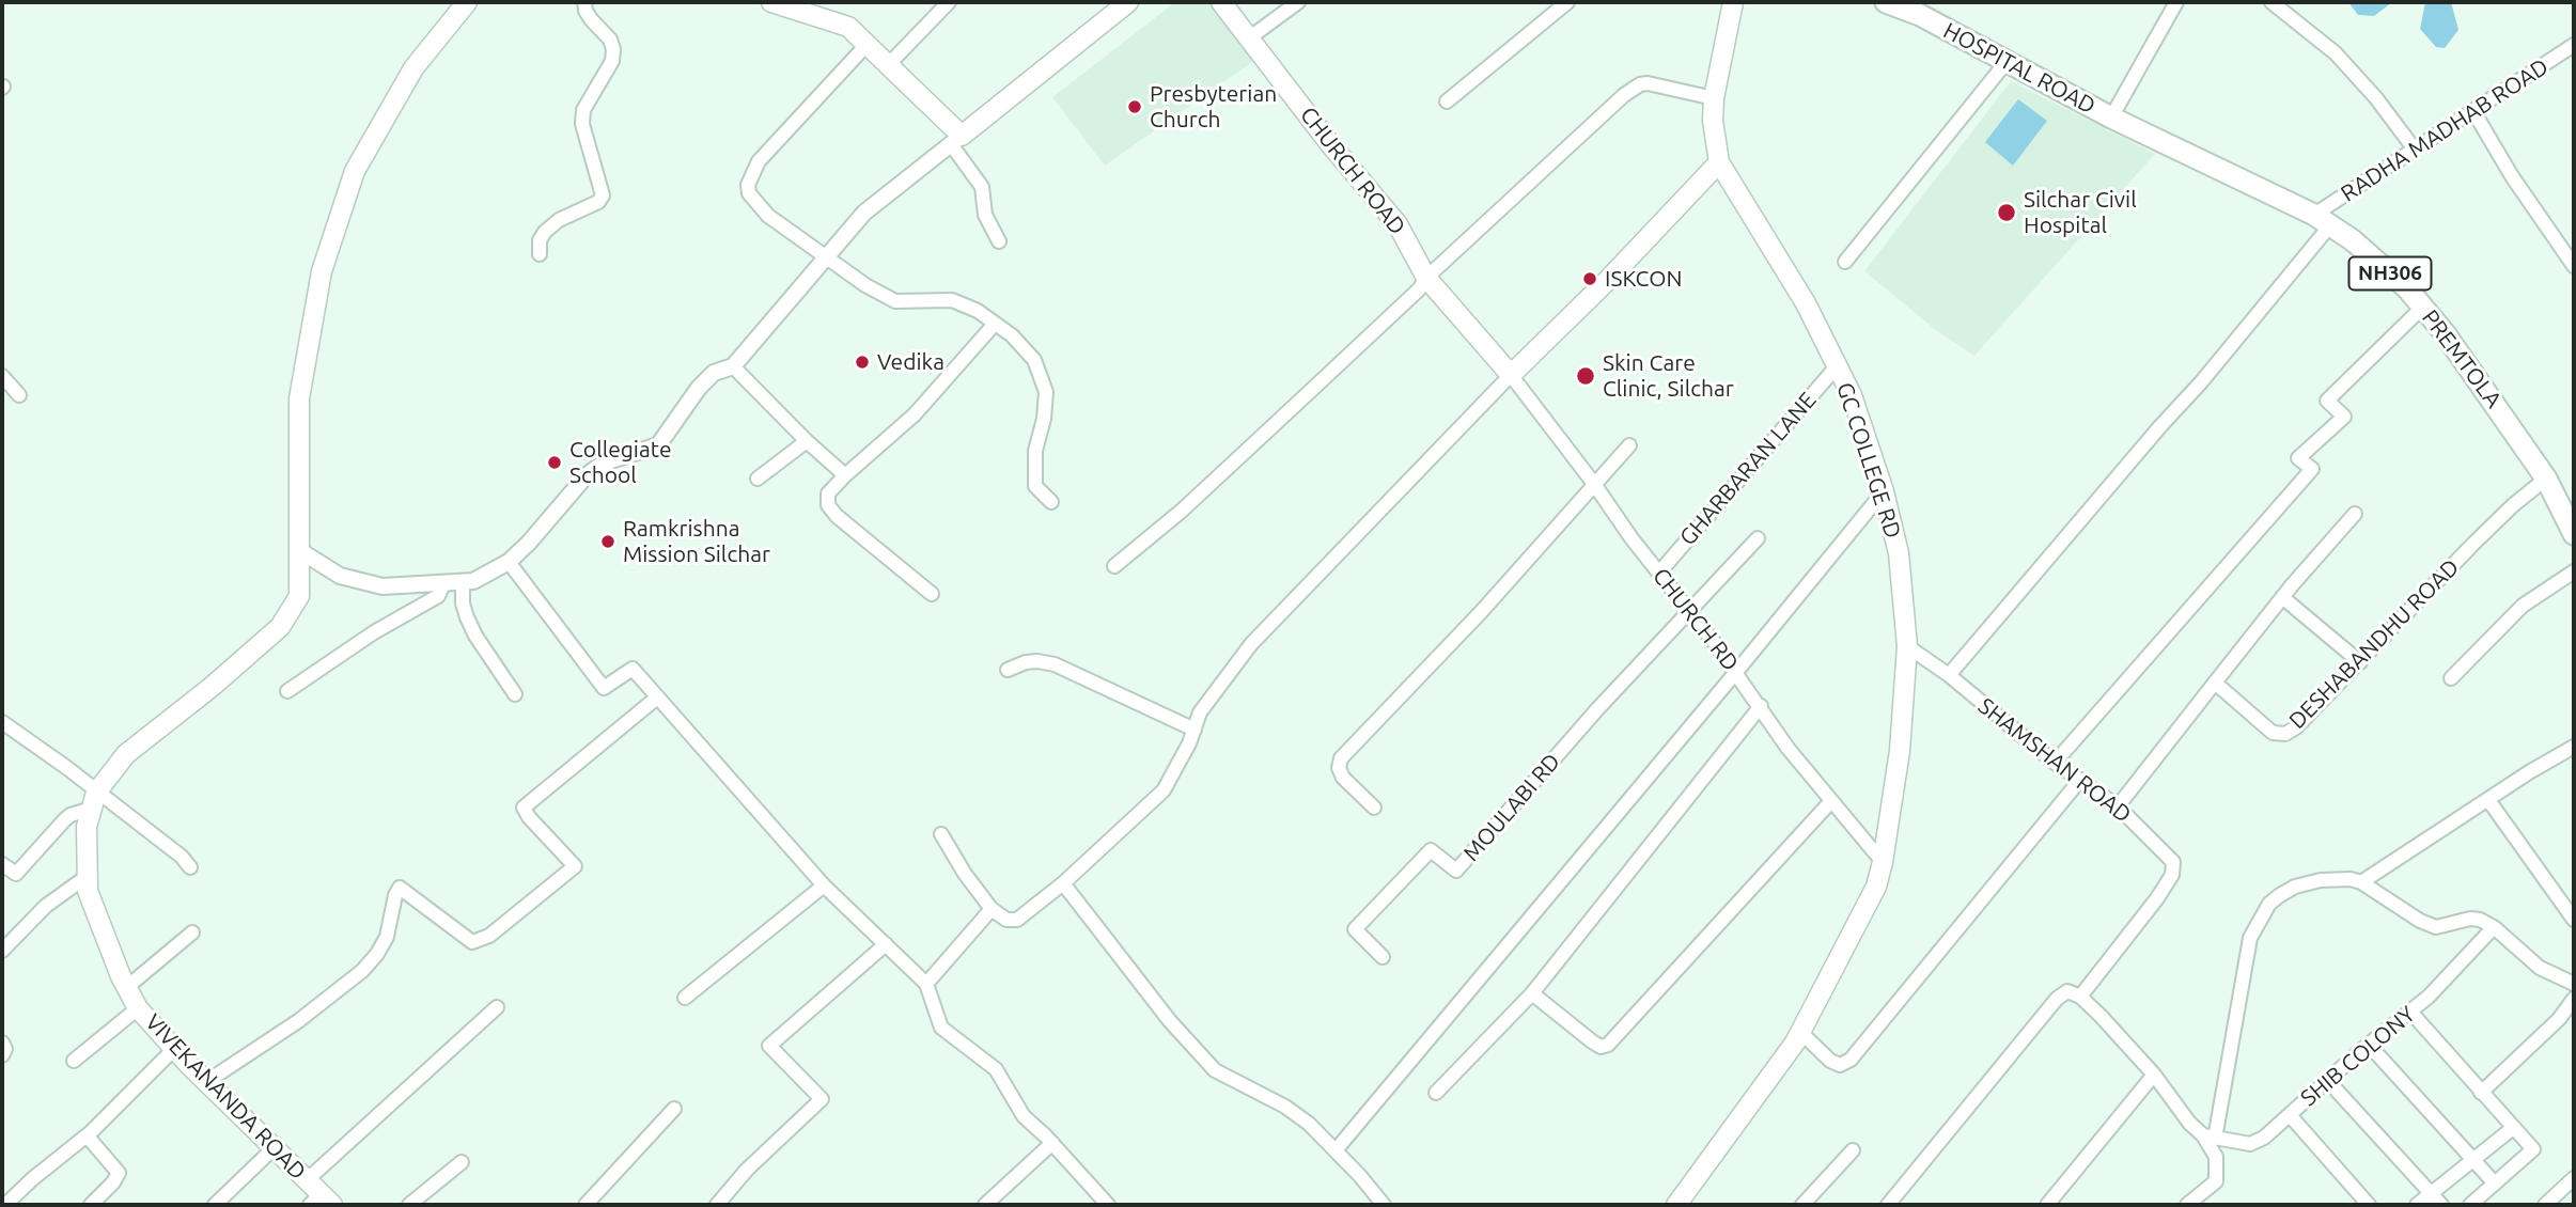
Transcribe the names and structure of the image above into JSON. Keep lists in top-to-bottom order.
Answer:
{
  "streets": {
    "highway": ["HOSPITAL ROAD", "NH306", "PREMTOLA"],
    "main road": ["CHURCH ROAD", "GC COLLEGE RD", "VIVEKANANDA ROAD"],
    "street": [
      "RADHA MADHAB ROAD",
      "GHARBARAN LANE",
      "CHURCH RD",
      "DESHABANDHU ROAD",
      "SHAMSHAN ROAD",
      "MOULABI RD",
      "SHIB COLONY"
    ]
  },
  "crossings": [
    ["HOSPITAL ROAD", "PREMTOLA"],
    ["RADHA MADHAB ROAD", "PREMTOLA"],
    ["RADHA MADHAB ROAD", "SHAMSHAN ROAD"],
    ["CHURCH ROAD", "CHURCH RD"],
    ["PREMTOLA", "DESHABANDHU ROAD"],
    ["GC COLLEGE RD", "GHARBARAN LANE"],
    ["GC COLLEGE RD", "CHURCH RD"],
    ["GC COLLEGE RD", "SHAMSHAN ROAD"],
    ["GHARBARAN LANE", "CHURCH RD"],
    ["CHURCH RD", "MOULABI RD"]
  ],
  "places": [
    "Presbyterian Church",
    "Silchar Civil Hospital",
    "ISKCON",
    "Vedika",
    "Skin Care Clinic, Silchar",
    "Collegiate School",
    "Ramkrishna Mission Silchar"
  ]
}
